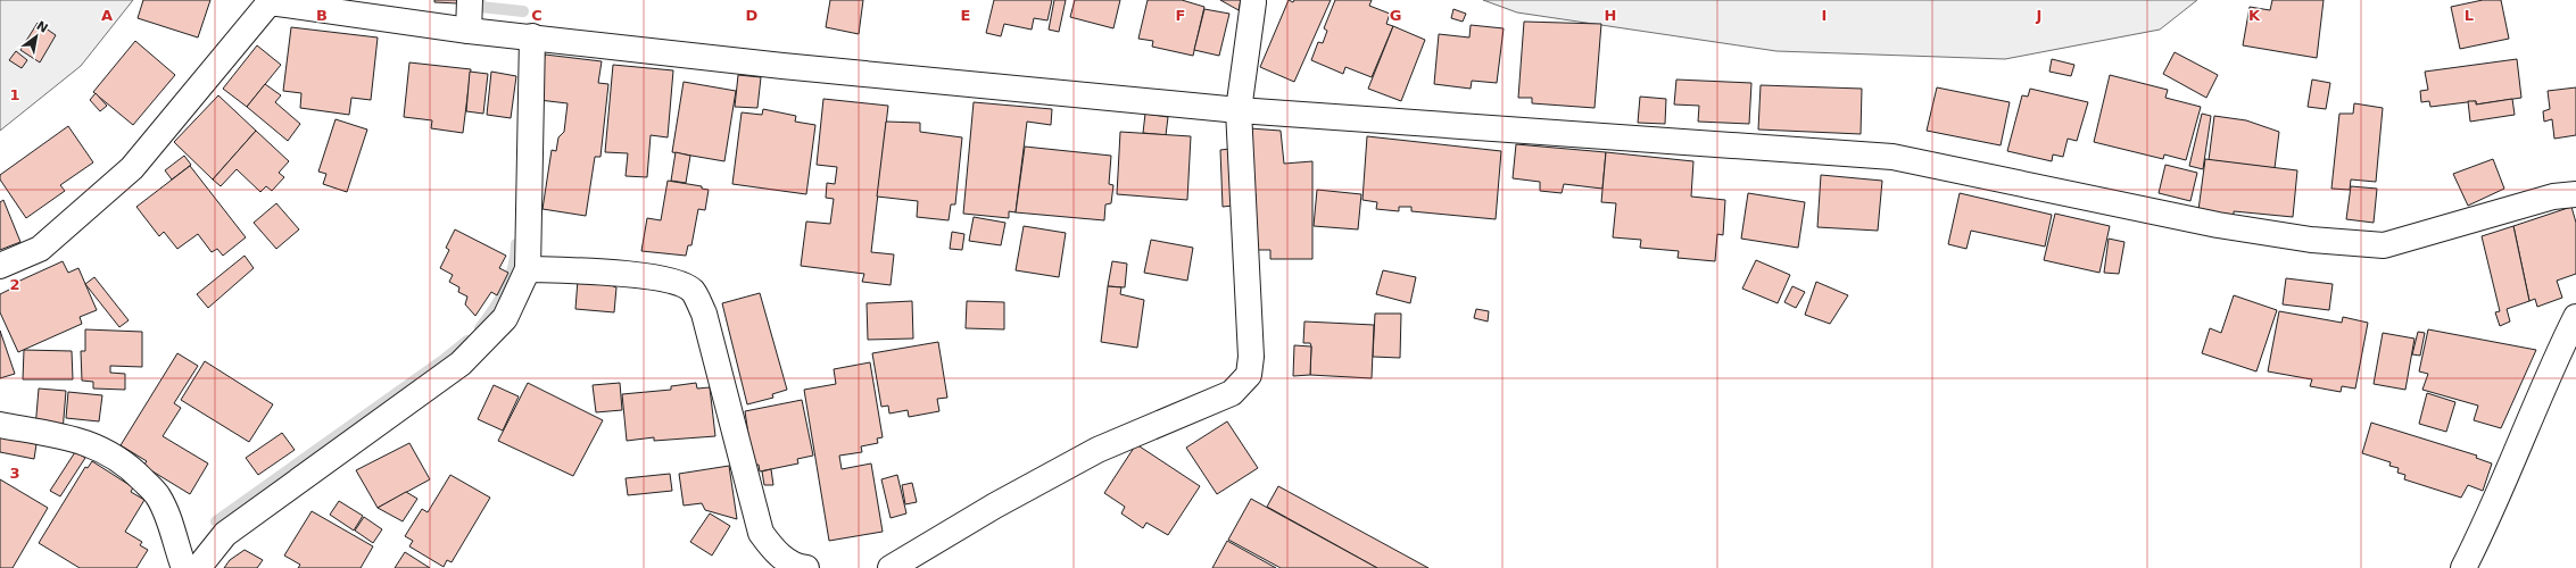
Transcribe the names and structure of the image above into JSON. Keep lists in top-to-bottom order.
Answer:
{
  "north": "top right",
  "grid": {
    "columns": [
      "A",
      "B",
      "C",
      "D",
      "E",
      "F",
      "G",
      "H",
      "I",
      "J",
      "K",
      "L"
    ],
    "rows": ["1", "2", "3"]
  }
}
